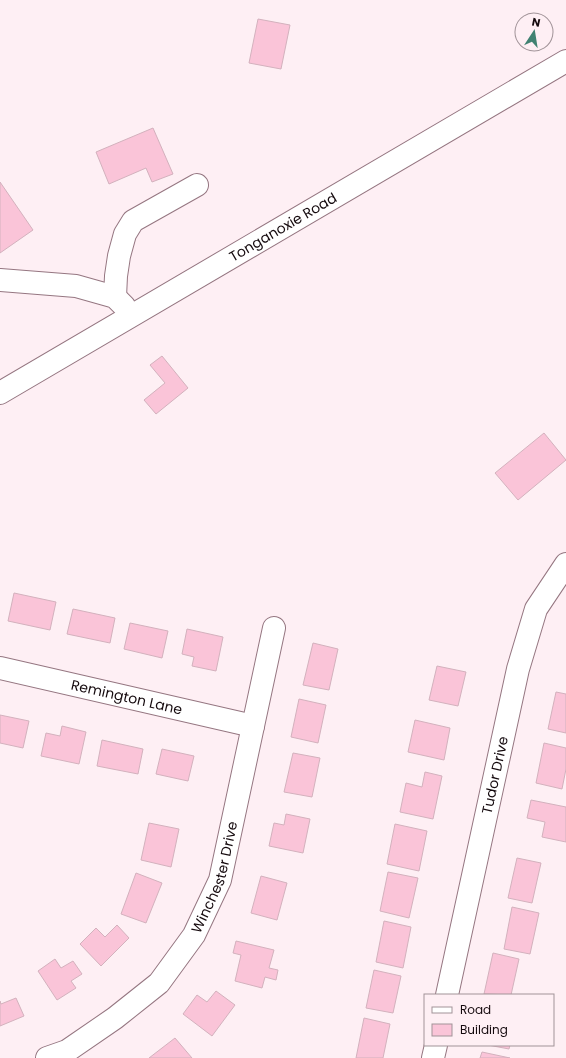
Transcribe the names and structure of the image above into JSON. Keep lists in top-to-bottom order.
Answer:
{
  "streets": {
    "street": [
      "Tonganoxie Road",
      "Remington Lane",
      "Tudor Drive",
      "Winchester Drive"
    ]
  },
  "crossings": [
    ["Remington Lane", "Winchester Drive"]
  ],
  "legend": ["Road", "Building"],
  "north": "top"
}
